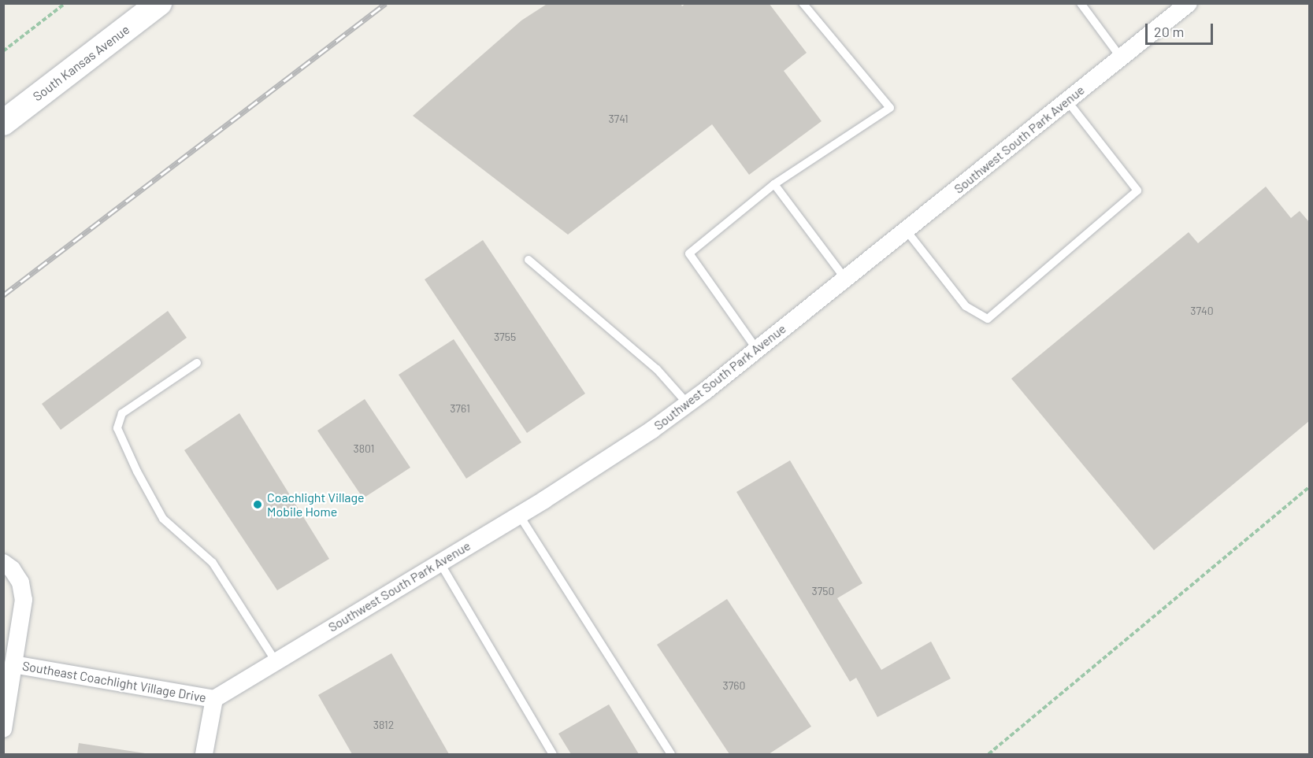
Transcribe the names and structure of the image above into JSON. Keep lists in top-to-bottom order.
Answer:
{
  "streets": {
    "main road": ["South Kansas Avenue"],
    "street": ["Southwest South Park Avenue", "Southeast Coachlight Village Drive"]
  },
  "crossings": [
    ["Southwest South Park Avenue", "Southeast Coachlight Village Drive"]
  ],
  "places": ["Coachlight Village Mobile Home"],
  "house_numbers": [
    "3741",
    "3740",
    "3755",
    "3761",
    "3801",
    "3750",
    "3760",
    "3812"
  ],
  "scale_bar": "20 m"
}
